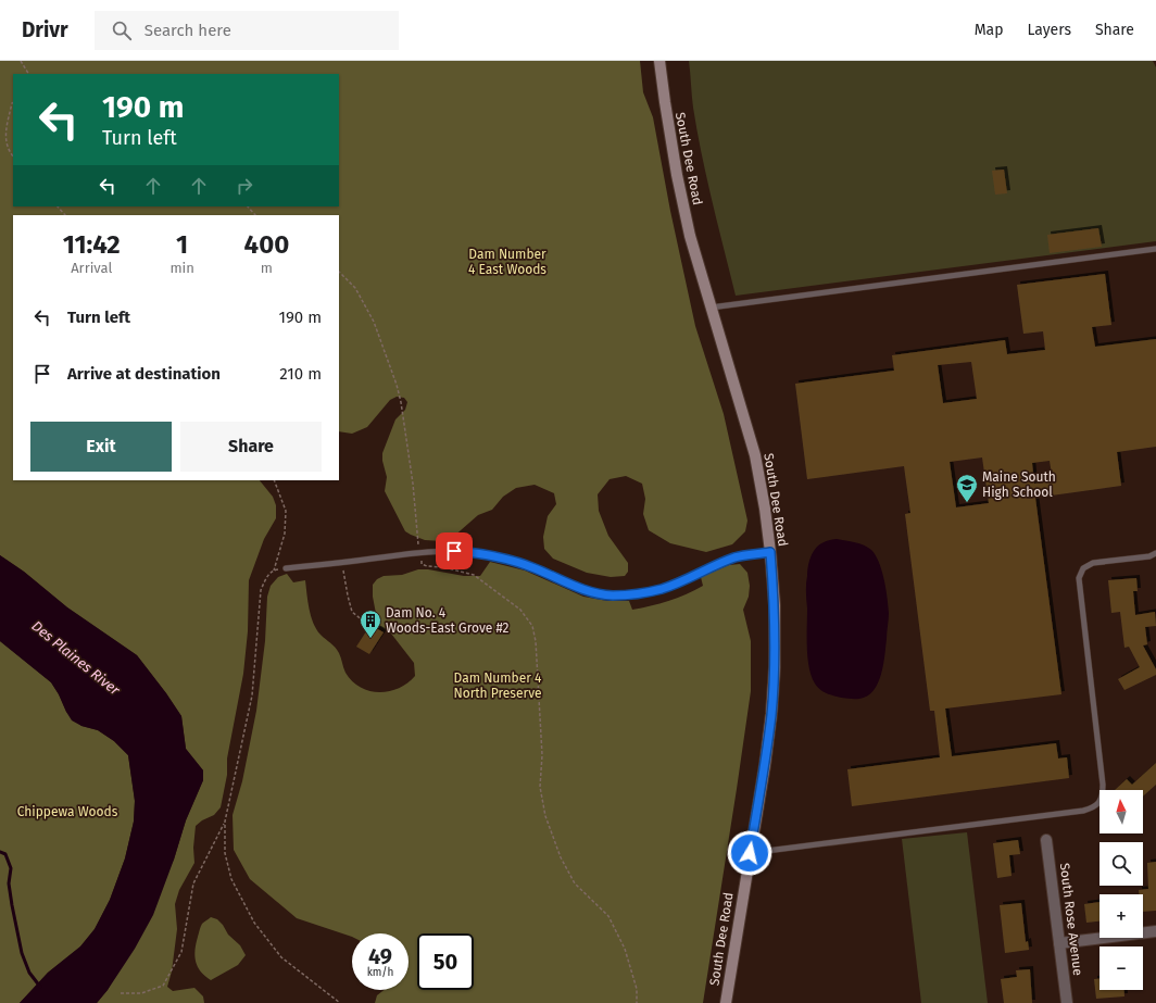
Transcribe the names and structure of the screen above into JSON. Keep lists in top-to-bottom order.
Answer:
{
  "streets": {
    "main road": ["South Dee Road"],
    "street": ["South Rose Avenue"]
  },
  "water": ["Des Plaines River"],
  "parks": ["Dam Number 4 East Woods", "Dam Number 4 North Preserve", "Chippewa Woods"],
  "places": {
    "school or university": ["Maine South High School"],
    "building": ["Dam No. 4 Woods-East Grove #2"]
  },
  "north": "top",
  "page": {
    "header": "Drivr",
    "search": "Search here",
    "nav": ["Map", "Layers", "Share"],
    "turn": ["190 m", "Turn left"],
    "eta": [
      "11:42",
      "Arrival",
      "1",
      "min",
      "400",
      "m"
    ],
    "list": [
      {
        "name": "Turn left",
        "value": "190 m"
      },
      {
        "name": "Arrive at destination",
        "value": "210 m"
      }
    ],
    "buttons": ["Exit", "Share"],
    "map_buttons": ["+", "−"],
    "speed": "49 km/h",
    "limit": "50"
  }
}
